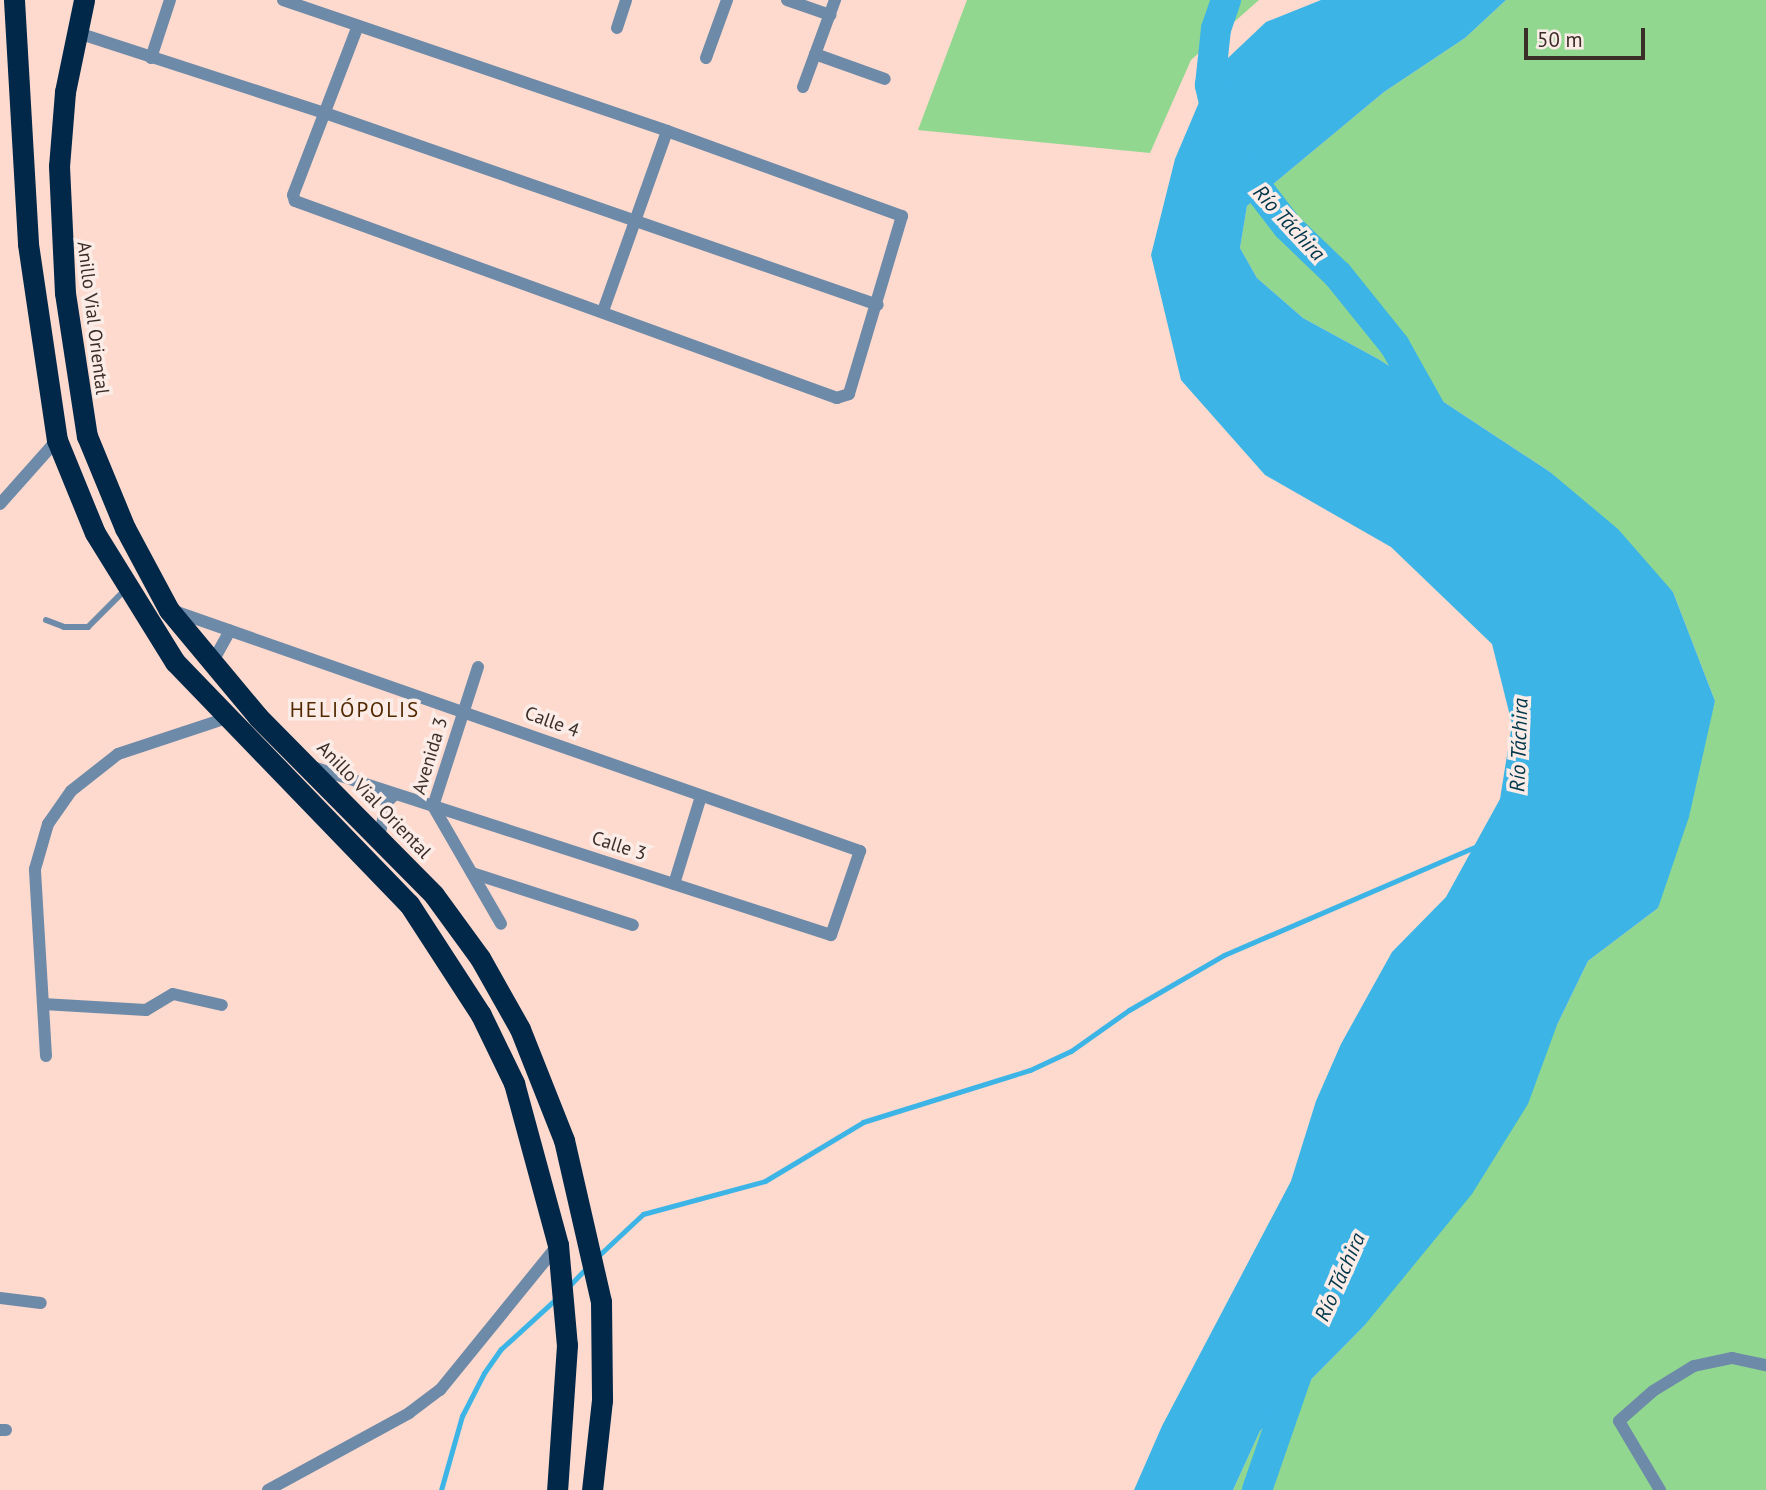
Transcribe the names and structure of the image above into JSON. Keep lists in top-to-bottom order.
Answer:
{
  "streets": {
    "highway": ["Anillo Vial Oriental"],
    "street": ["Calle 4", "Avenida 3", "Calle 3"]
  },
  "crossings": [
    ["Anillo Vial Oriental", "Calle 4"],
    ["Anillo Vial Oriental", "Calle 3"],
    ["Calle 4", "Avenida 3"],
    ["Calle 4", "Calle 3"],
    ["Avenida 3", "Calle 3"]
  ],
  "districts": ["HELIÓPOLIS"],
  "water": ["Río Táchira"],
  "scale_bar": "50 m"
}
